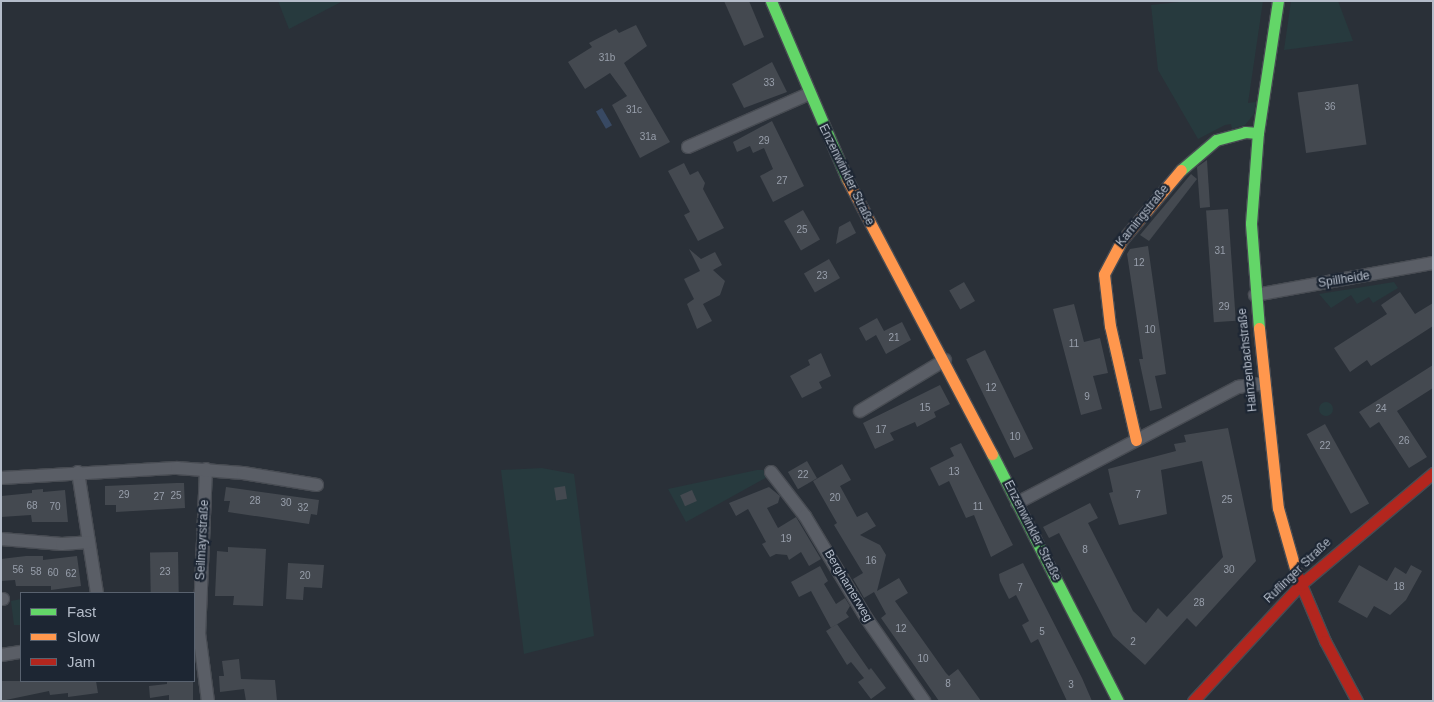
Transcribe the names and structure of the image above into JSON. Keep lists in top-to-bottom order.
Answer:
{
  "streets": {
    "street": [
      "Enzenwinkler Straße",
      "Karningstraße",
      "Spillheide",
      "Hainzenbachstraße",
      "Seilmayrstraße",
      "Ruflinger Straße",
      "Berghamerweg"
    ]
  },
  "crossings": [
    ["Karningstraße", "Hainzenbachstraße"],
    ["Spillheide", "Hainzenbachstraße"],
    ["Hainzenbachstraße", "Ruflinger Straße"]
  ],
  "house_numbers": [
    "31b",
    "33",
    "36",
    "31c",
    "31a",
    "29",
    "27",
    "25",
    "31",
    "12",
    "23",
    "29",
    "10",
    "21",
    "11",
    "12",
    "9",
    "15",
    "24",
    "17",
    "10",
    "26",
    "22",
    "13",
    "22",
    "29",
    "7",
    "25",
    "27",
    "20",
    "25",
    "28",
    "30",
    "68",
    "70",
    "11",
    "32",
    "19",
    "8",
    "16",
    "56",
    "30",
    "58",
    "23",
    "60",
    "62",
    "20",
    "18",
    "7",
    "28",
    "12",
    "5",
    "2",
    "10",
    "8",
    "3"
  ],
  "legend": ["Fast", "Slow", "Jam"]
}
